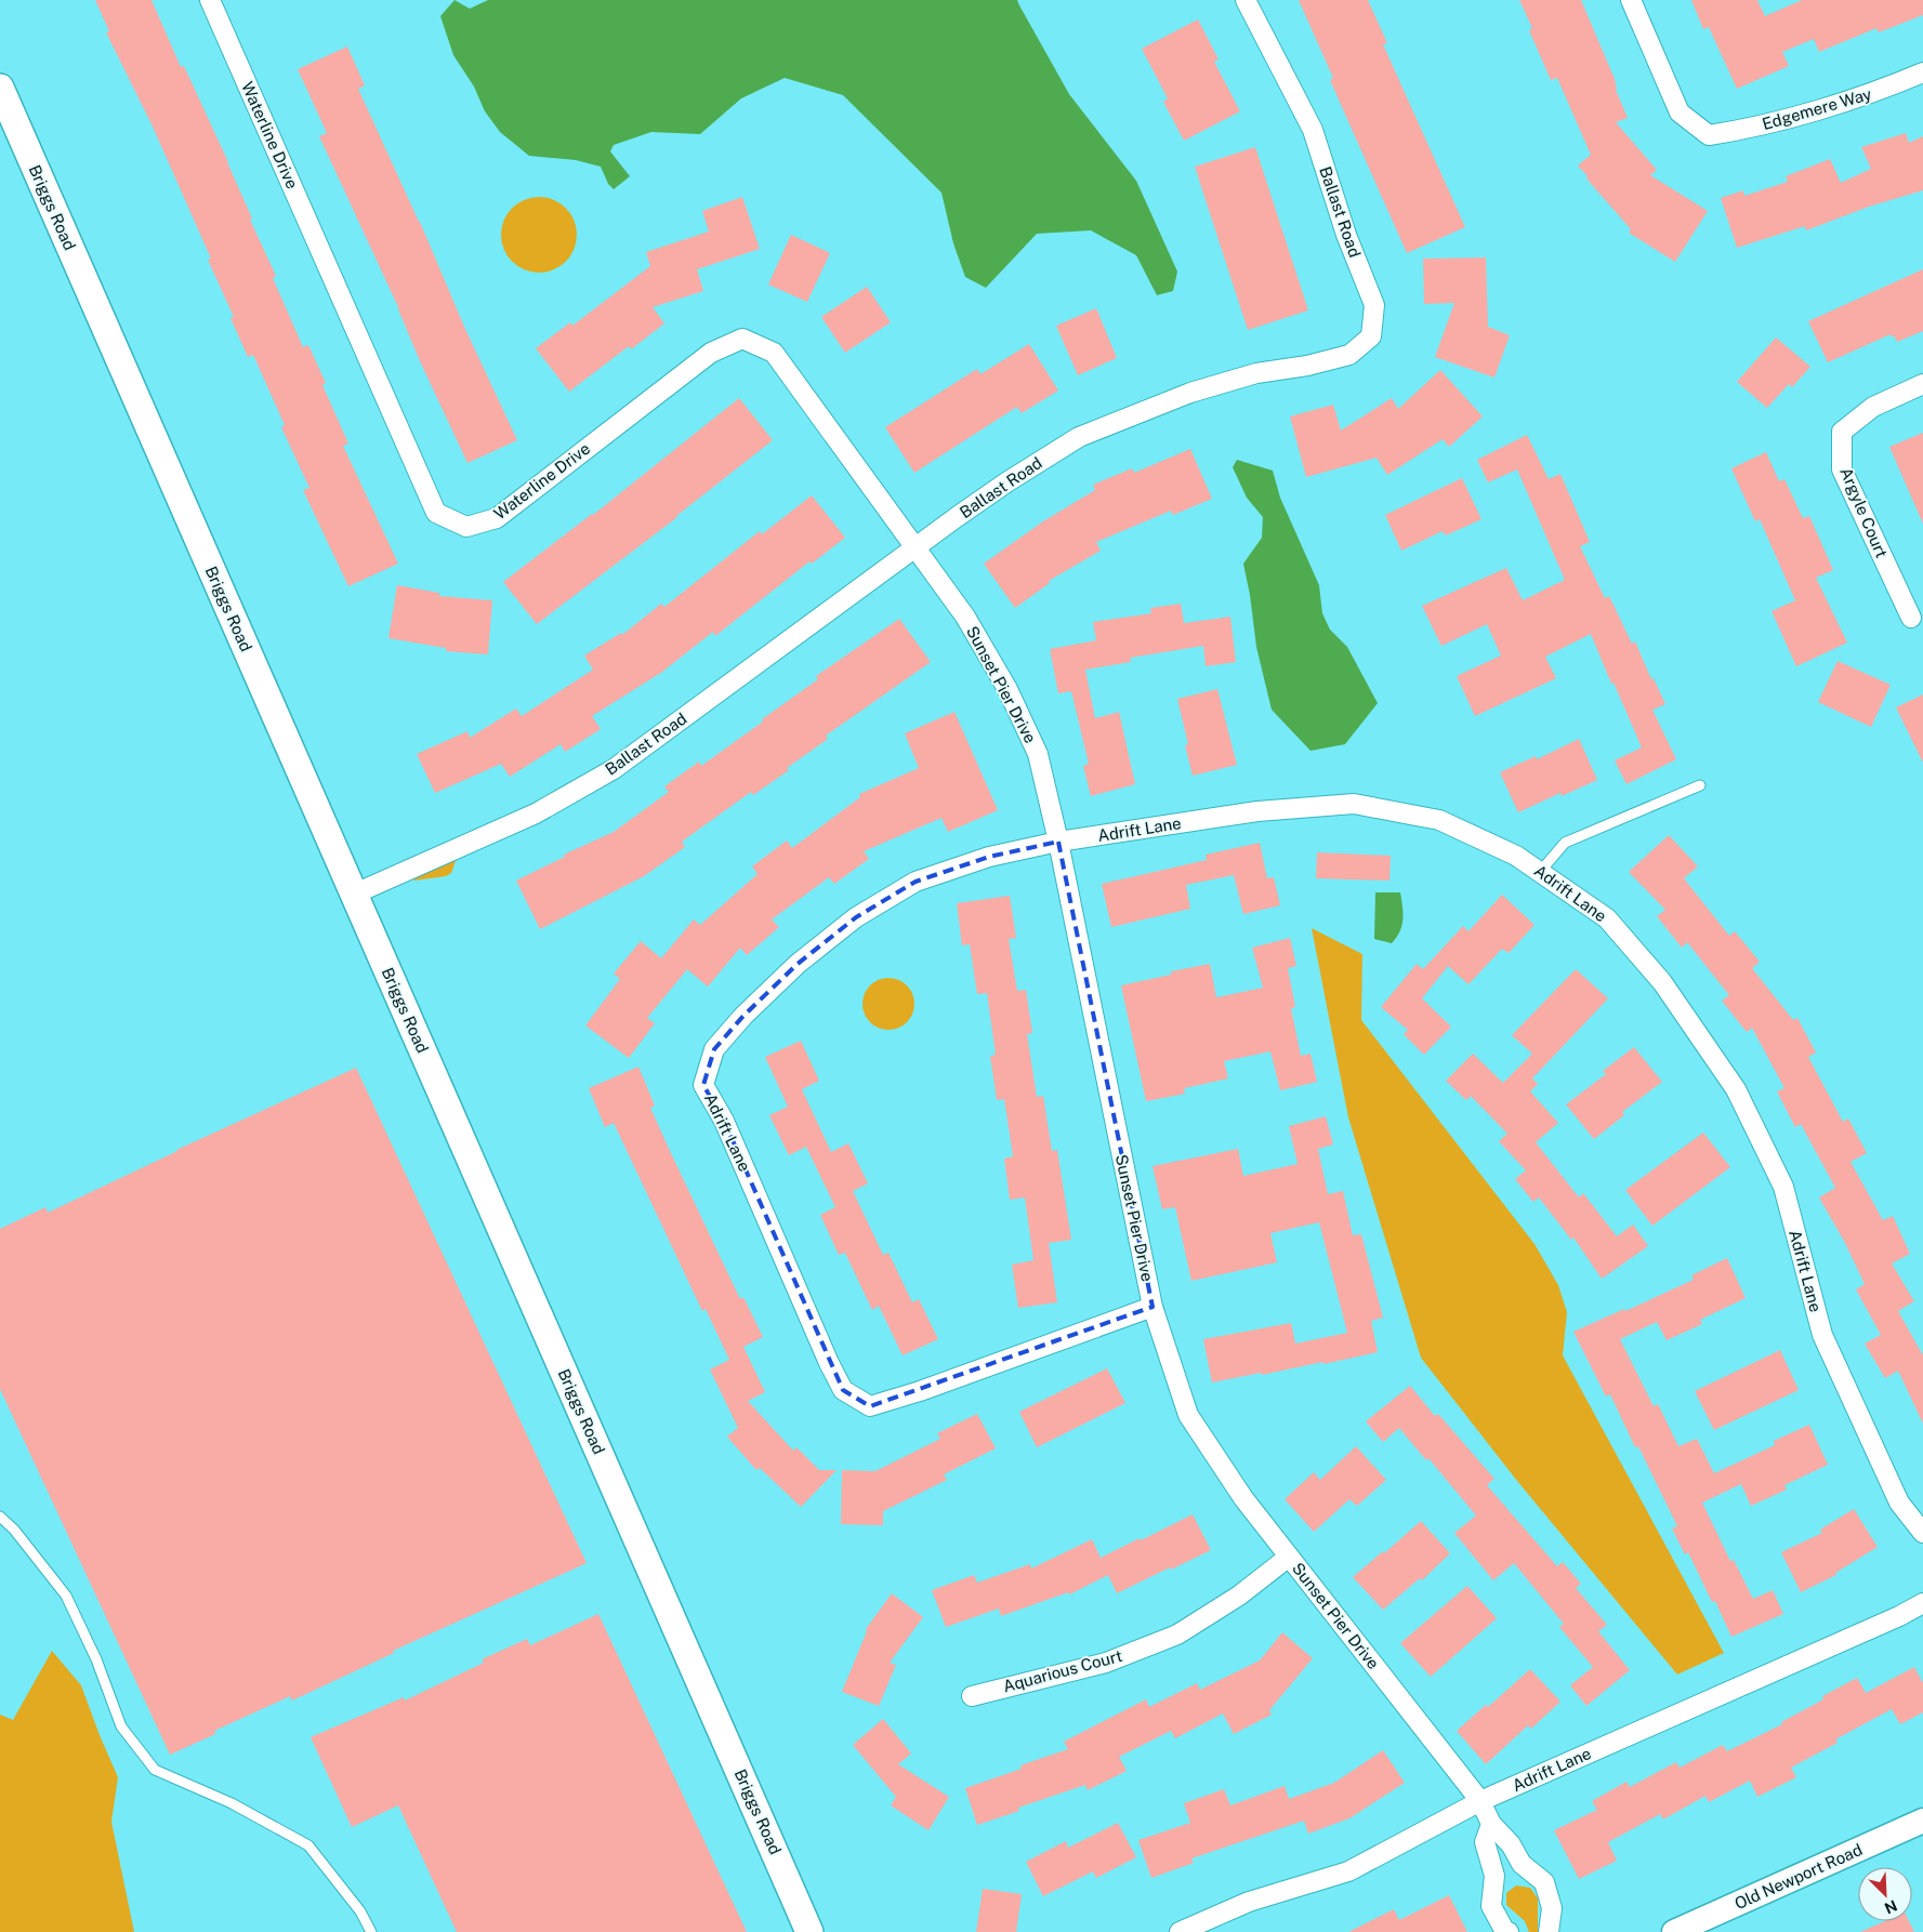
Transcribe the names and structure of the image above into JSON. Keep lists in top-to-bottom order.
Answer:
{
  "streets": {
    "main road": ["Briggs Road"],
    "street": [
      "Edgemere Way",
      "Waterline Drive",
      "Ballast Road",
      "Argyle Court",
      "Sunset Pier Drive",
      "Adrift Lane",
      "Aquarious Court",
      "Old Newport Road"
    ]
  },
  "crossings": [
    ["Waterline Drive", "Ballast Road"],
    ["Waterline Drive", "Sunset Pier Drive"],
    ["Briggs Road", "Ballast Road"],
    ["Ballast Road", "Sunset Pier Drive"],
    ["Sunset Pier Drive", "Adrift Lane"],
    ["Sunset Pier Drive", "Aquarious Court"]
  ],
  "north": "bottom right"
}
